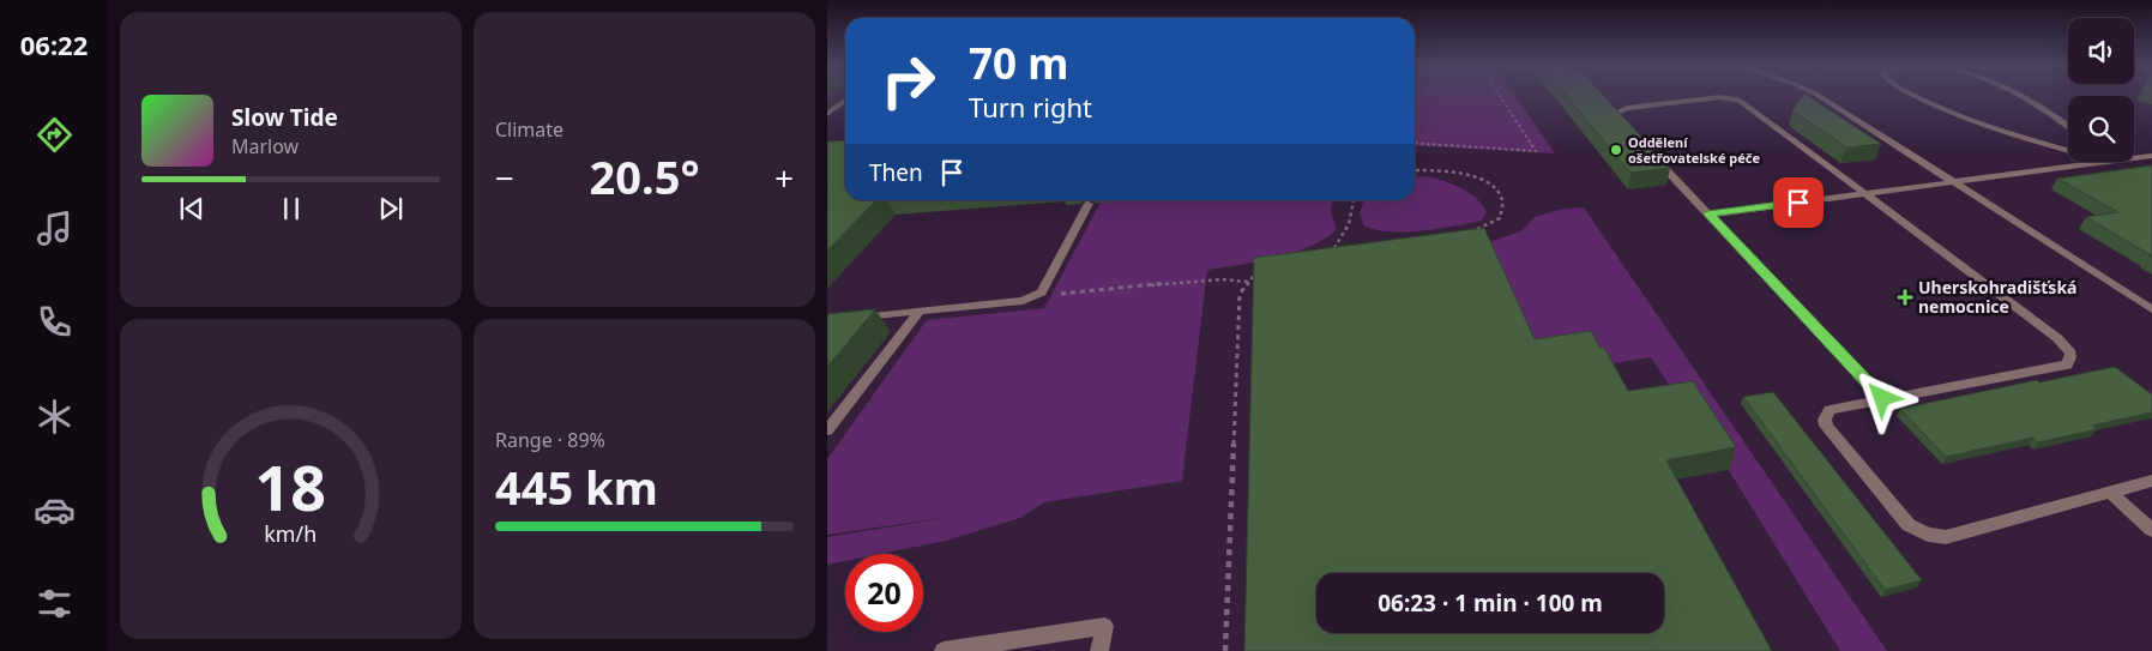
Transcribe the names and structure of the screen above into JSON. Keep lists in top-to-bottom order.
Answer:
{
  "places": {
    "other": ["Oddělení ošetřovatelské péče"],
    "health": ["Uherskohradišťská nemocnice"]
  },
  "page": {
    "tabs": "06:22",
    "tile": [
      "Climate",
      ["Range · 89%", "445 km"]
    ],
    "turn": ["70 m", "Turn right"],
    "song": ["Slow Tide", "Marlow"],
    "then": "Then",
    "heat": ["−", "20.5°", "+"],
    "limit": "20",
    "trip": "06:23 · 1 min · 100 m",
    "gauge": ["18", "km/h"]
  }
}
